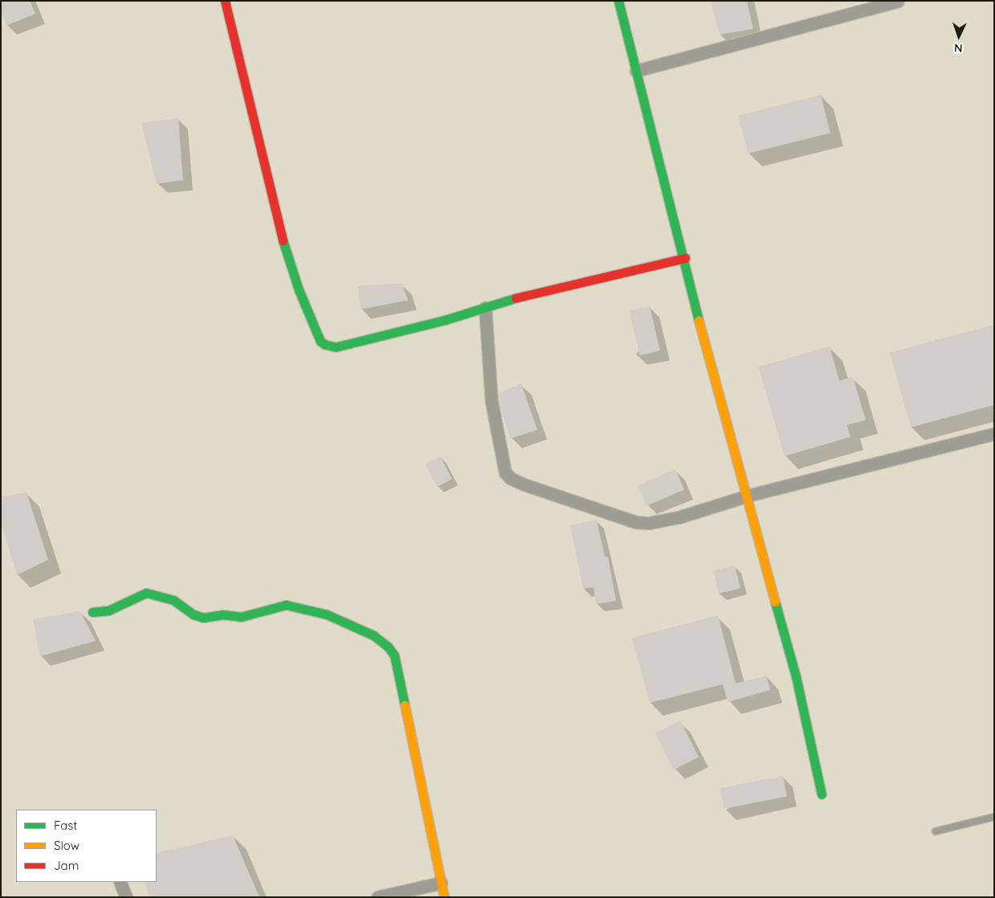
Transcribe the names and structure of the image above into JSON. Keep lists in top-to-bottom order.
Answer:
{
  "legend": ["Fast", "Slow", "Jam"],
  "north": "bottom"
}
